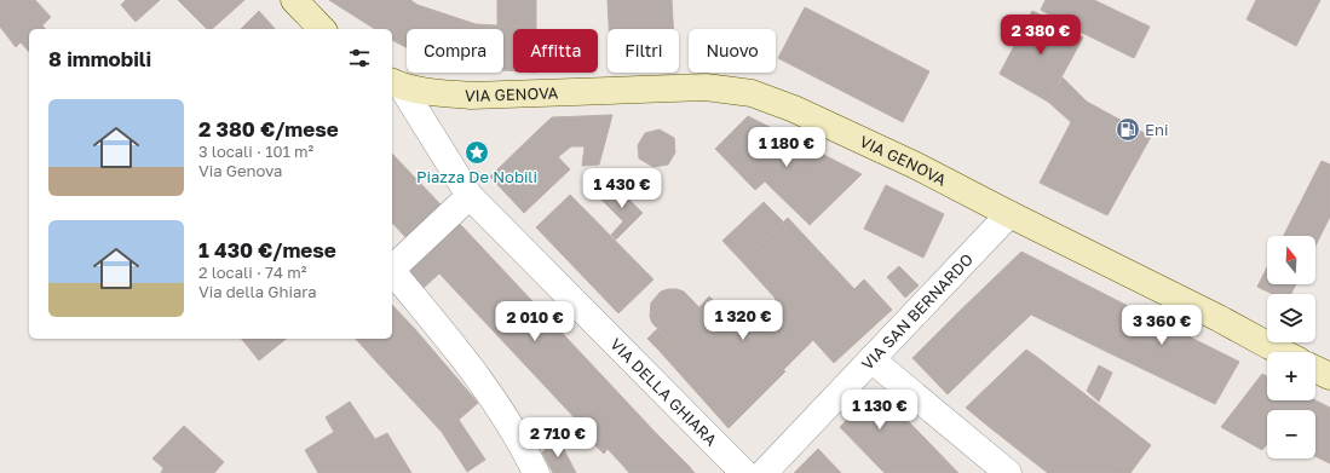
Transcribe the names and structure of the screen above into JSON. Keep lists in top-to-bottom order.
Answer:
{
  "streets": {
    "main road": ["VIA GENOVA"],
    "street": ["VIA SAN BERNARDO", "VIA DELLA GHIARA"]
  },
  "crossings": [
    ["VIA GENOVA", "VIA SAN BERNARDO"],
    ["VIA GENOVA", "VIA DELLA GHIARA"]
  ],
  "places": {
    "fuel station": ["Eni"],
    "place": ["Piazza De Nobili"]
  },
  "north": "top",
  "page": {
    "price": [
      "2 380 €",
      "1 180 €",
      "1 430 €",
      "1 320 €",
      "2 010 €",
      "3 360 €",
      "1 130 €",
      "2 710 €"
    ],
    "chip": [
      "Compra",
      "Affitta",
      "Filtri",
      "Nuovo"
    ],
    "heading": "8 immobili",
    "list": [
      {
        "name": "2 380 €/mese",
        "note": "3 locali · 101 m² · Via Genova"
      },
      {
        "name": "1 430 €/mese",
        "note": "2 locali · 74 m² · Via della Ghiara"
      }
    ],
    "map_buttons": ["+", "−"]
  }
}
